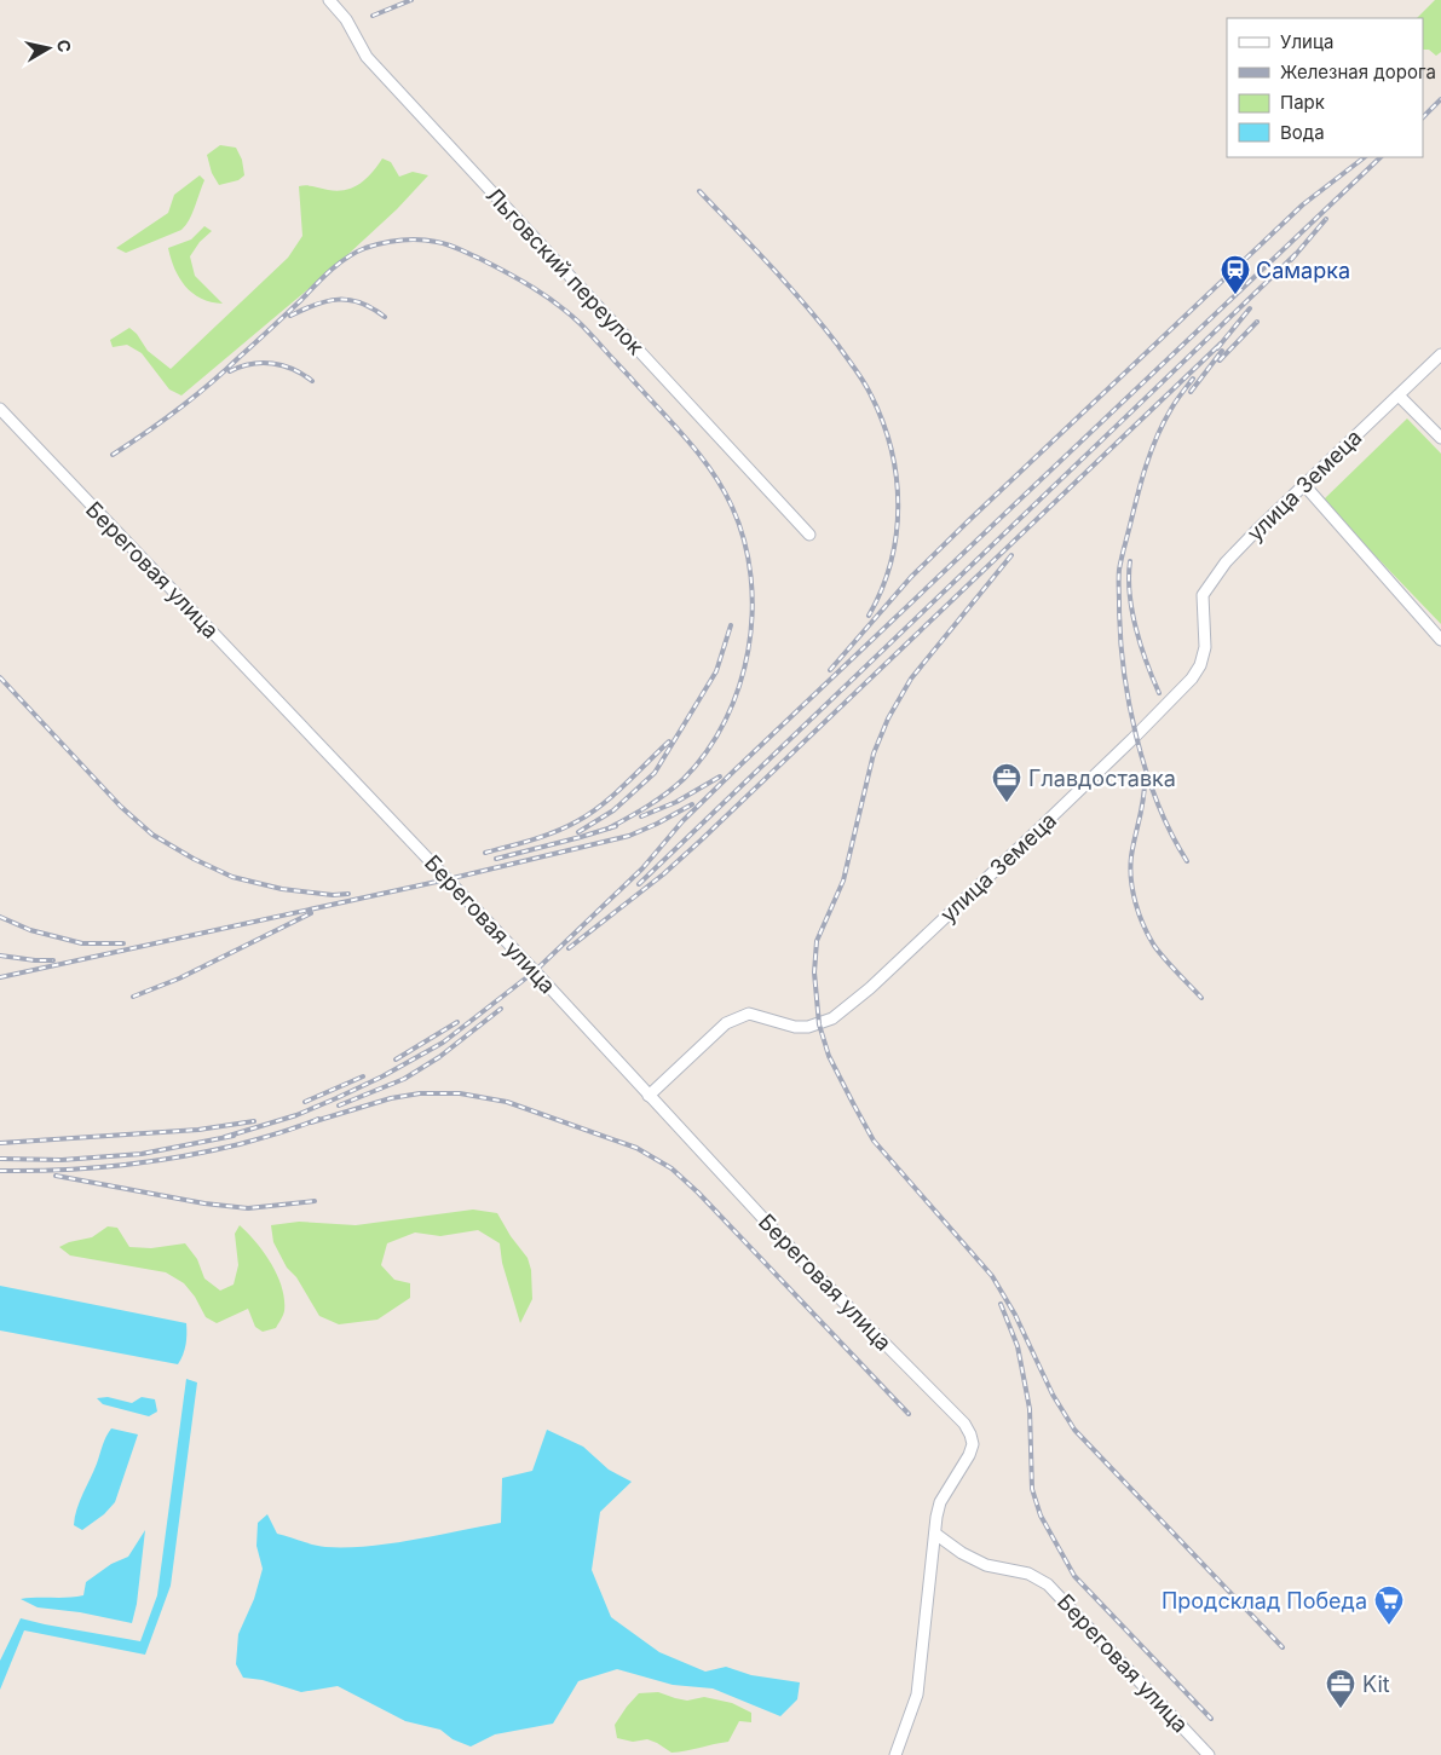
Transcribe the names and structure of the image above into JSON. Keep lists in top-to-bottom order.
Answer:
{
  "streets": {
    "street": ["Льговский переулок", "улица Земеца", "Береговая улица"]
  },
  "crossings": [
    ["улица Земеца", "Береговая улица"]
  ],
  "places": {
    "station": ["Самарка"],
    "office": ["Главдоставка", "Kit"],
    "supermarket": ["Продсклад Победа"]
  },
  "legend": [
    "Улица",
    "Железная дорога",
    "Парк",
    "Вода"
  ],
  "north": "right"
}
